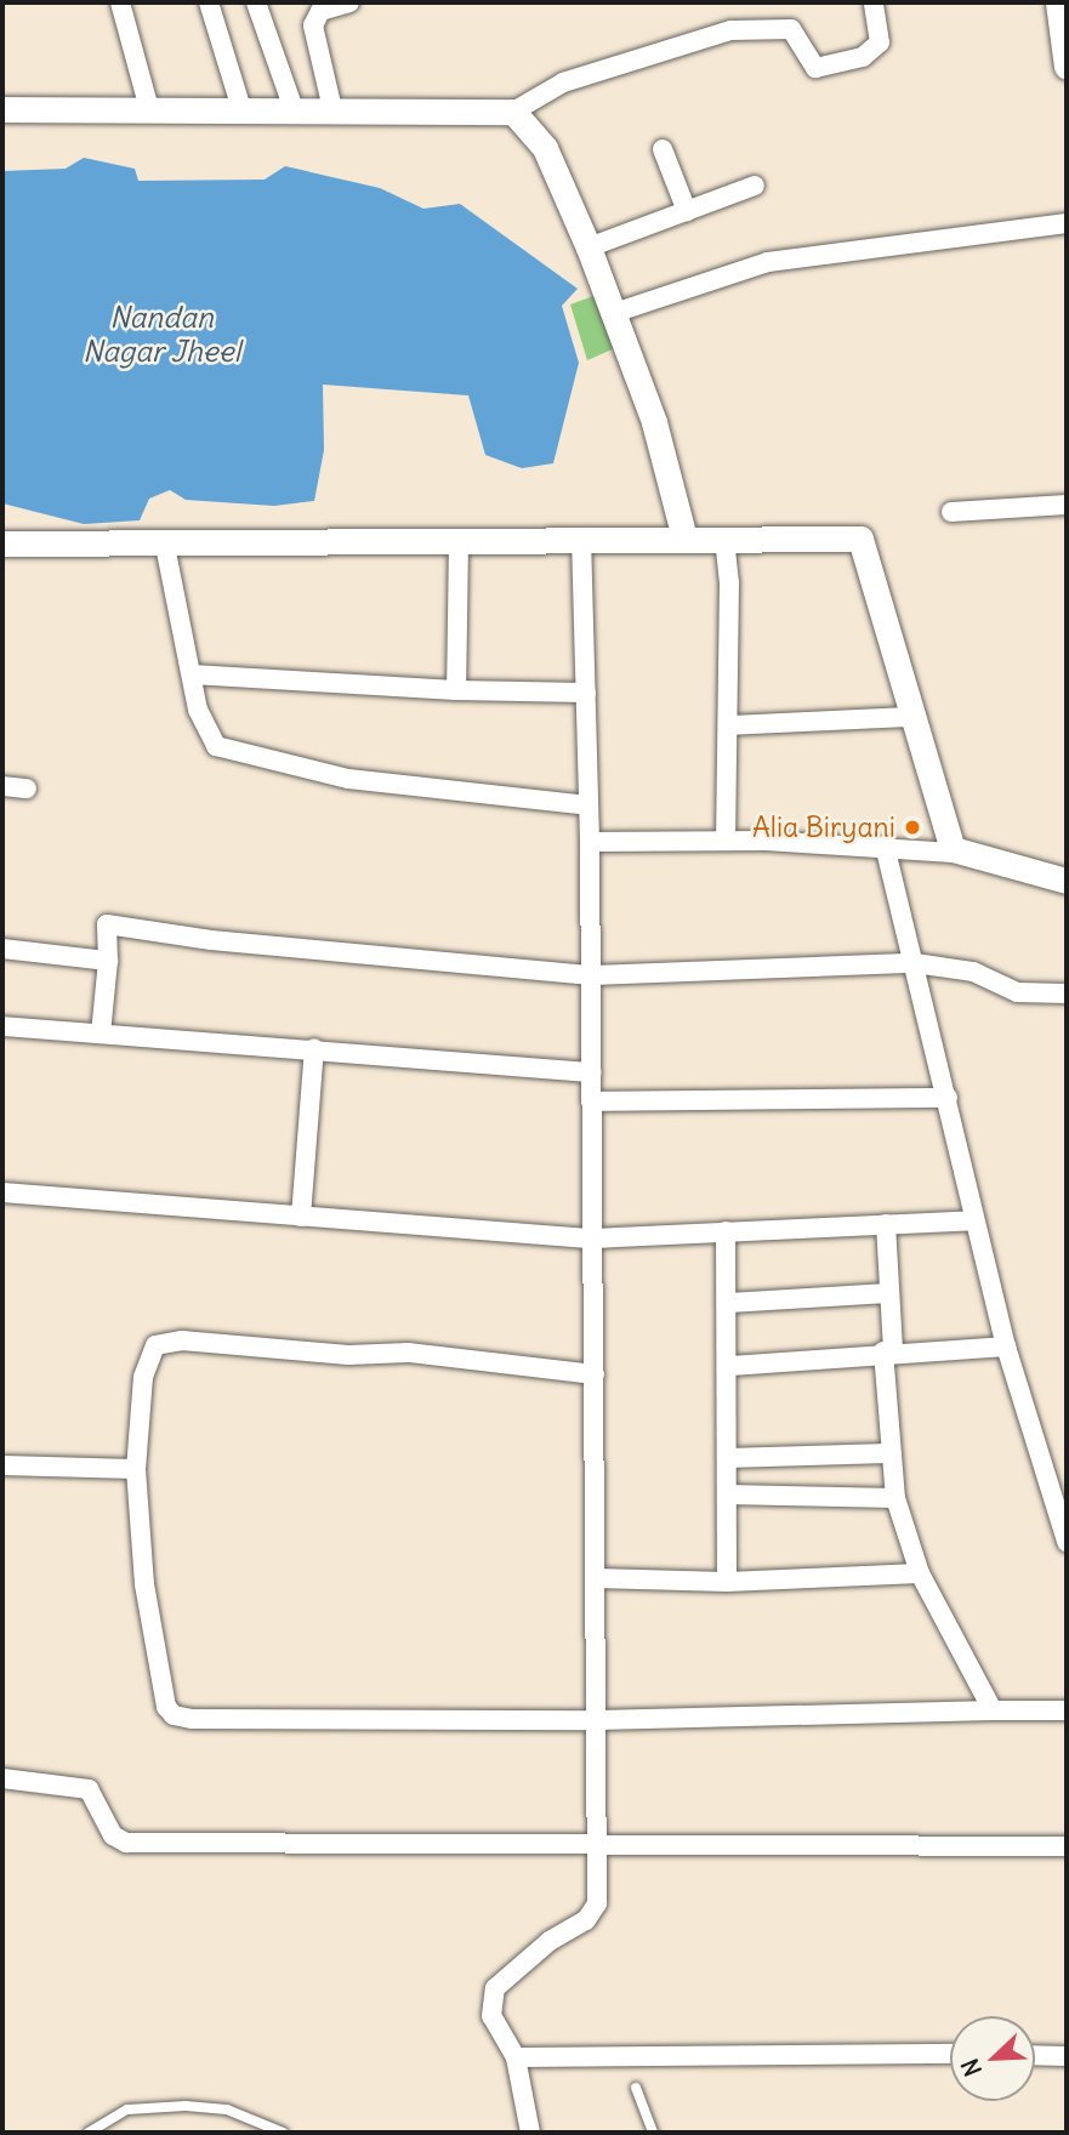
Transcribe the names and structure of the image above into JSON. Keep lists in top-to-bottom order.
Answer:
{
  "water": ["Nandan Nagar Jheel"],
  "places": ["Alia Biryani"],
  "north": "bottom left"
}
